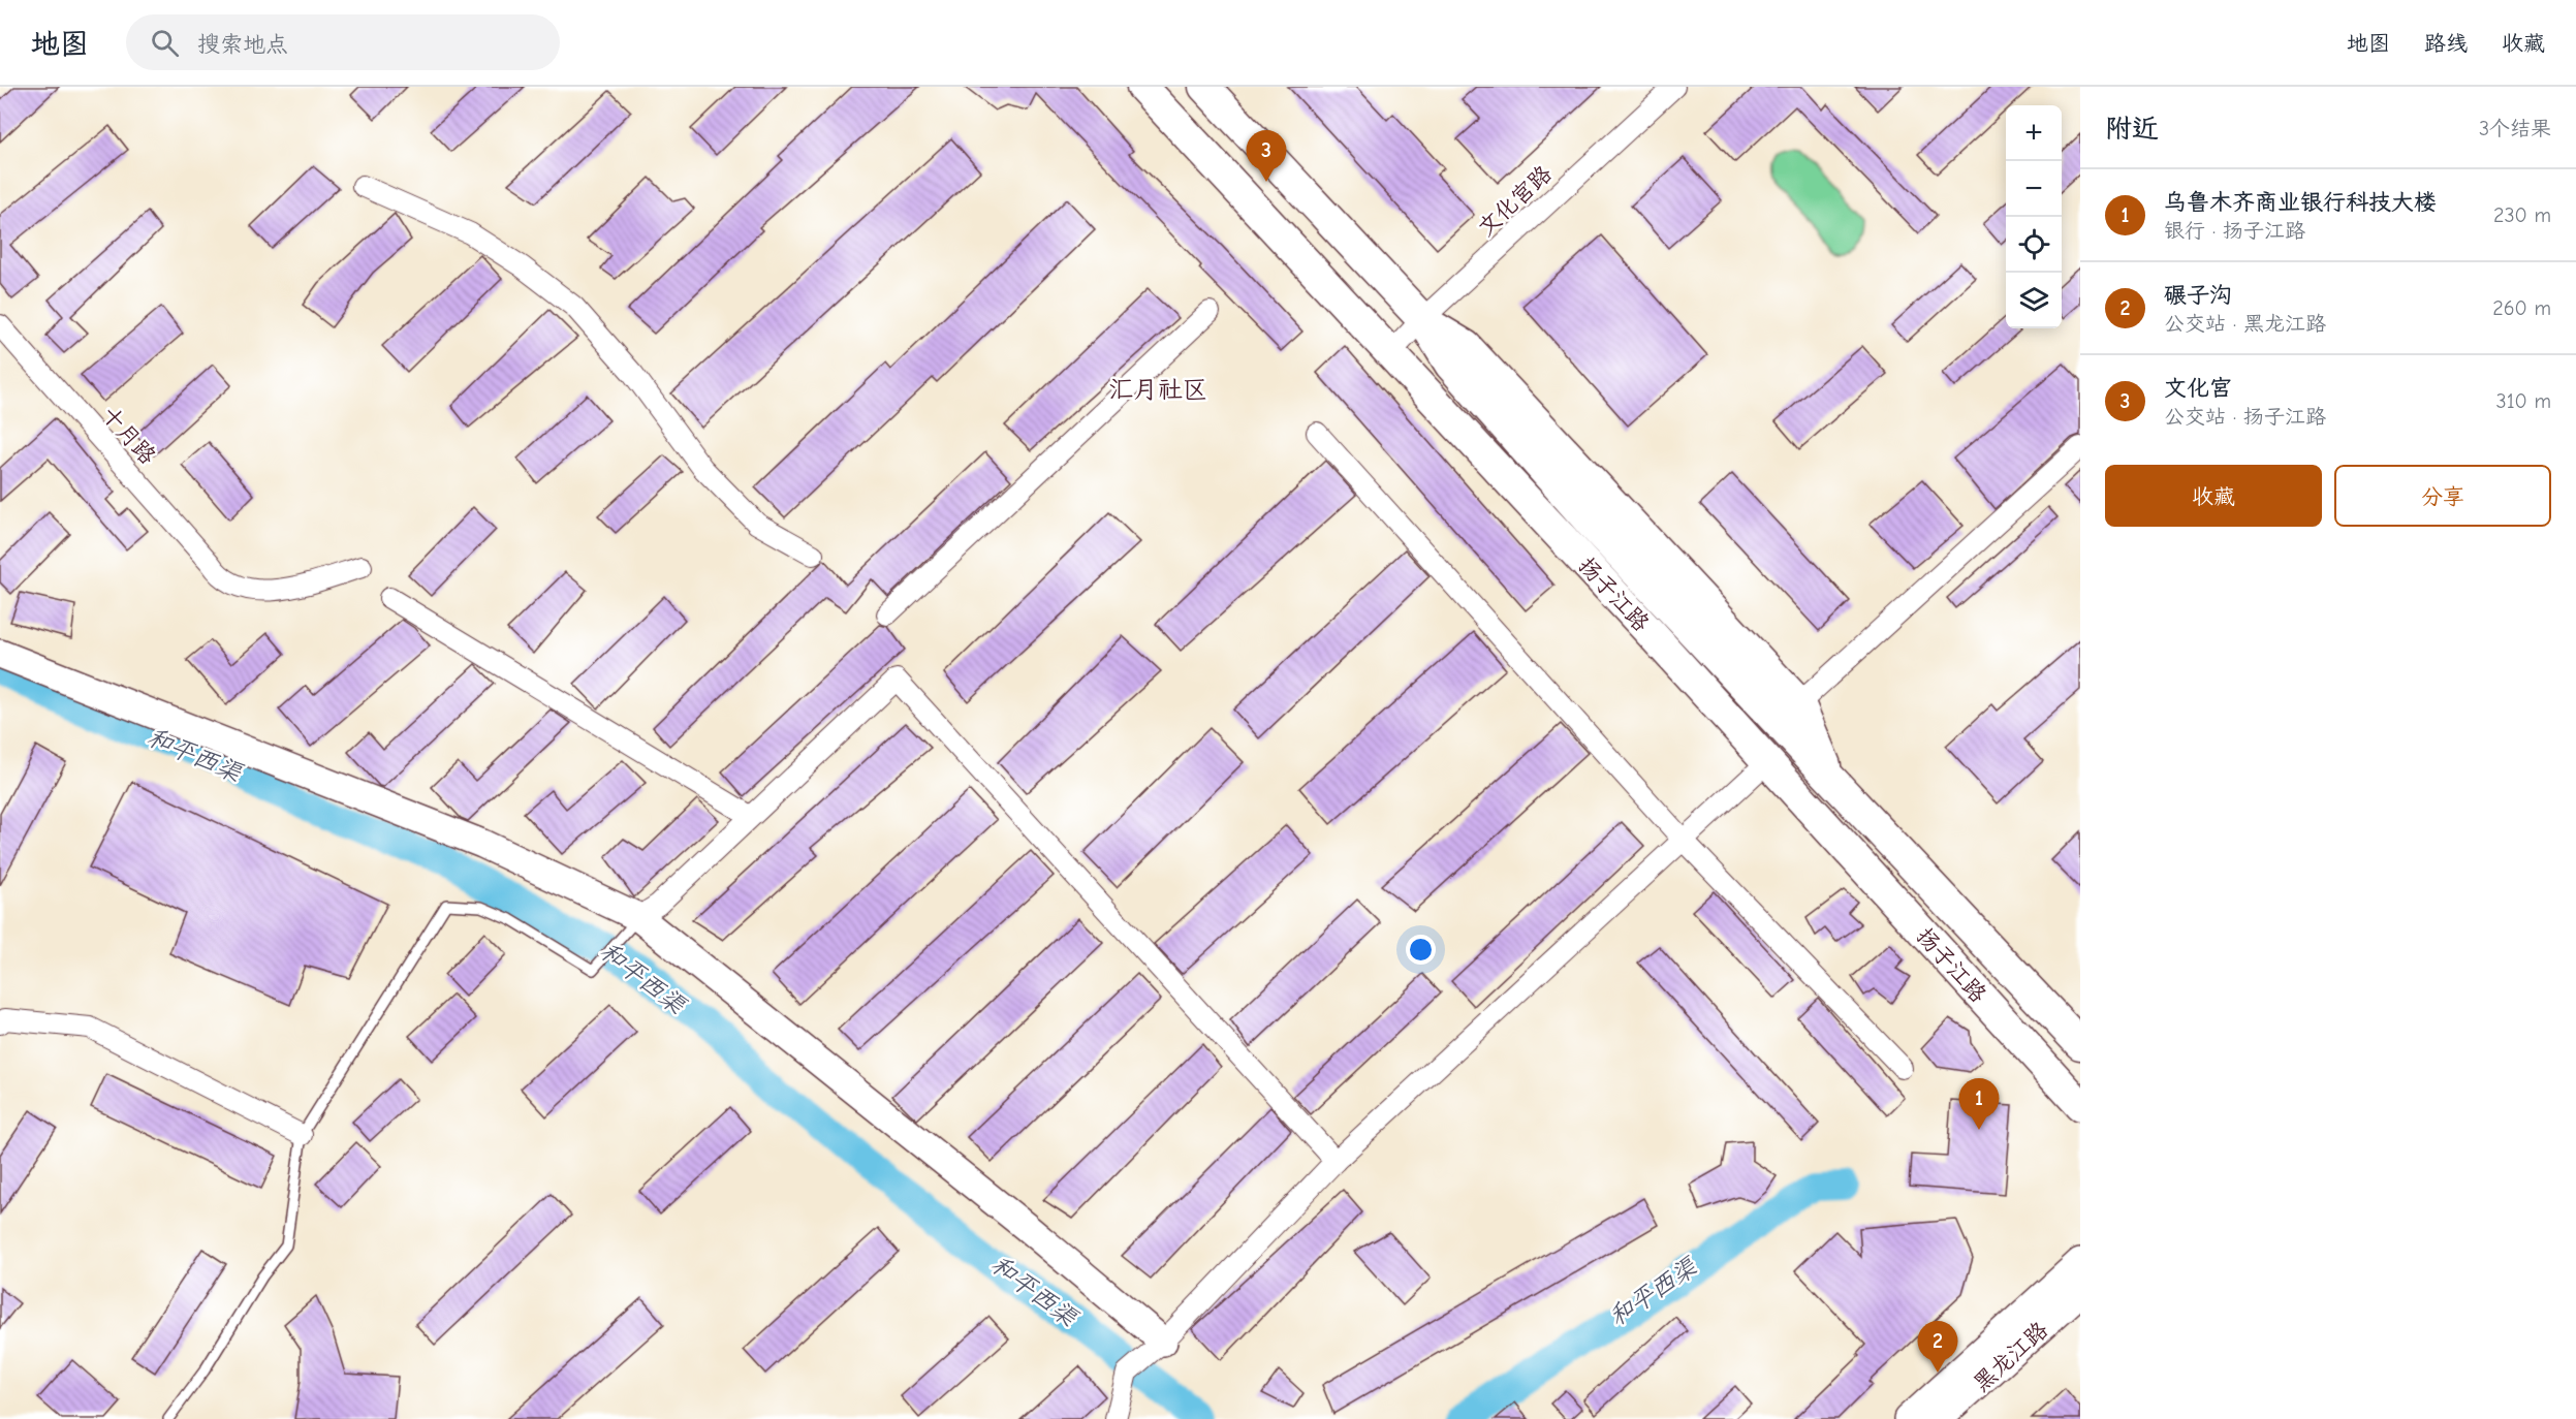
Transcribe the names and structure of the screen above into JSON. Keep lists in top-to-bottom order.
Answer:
{
  "streets": {
    "main road": ["扬子江路"],
    "street": ["文化宫路", "十月路", "黑龙江路"]
  },
  "crossings": [
    ["文化宫路", "扬子江路"]
  ],
  "districts": ["汇月社区"],
  "water": ["和平西渠"],
  "page": {
    "header": "地图",
    "search": "搜索地点",
    "nav": ["地图", "路线", "收藏"],
    "heading": ["附近", "3个结果"],
    "map_buttons": ["+", "−"],
    "pins": ["3", "1", "2"],
    "list": [
      {
        "mark": "1",
        "name": "乌鲁木齐商业银行科技大楼",
        "note": "银行 · 扬子江路",
        "value": "230 m"
      },
      {
        "mark": "2",
        "name": "碾子沟",
        "note": "公交站 · 黑龙江路",
        "value": "260 m"
      },
      {
        "mark": "3",
        "name": "文化宫",
        "note": "公交站 · 扬子江路",
        "value": "310 m"
      }
    ],
    "buttons": ["收藏", "分享"]
  }
}
